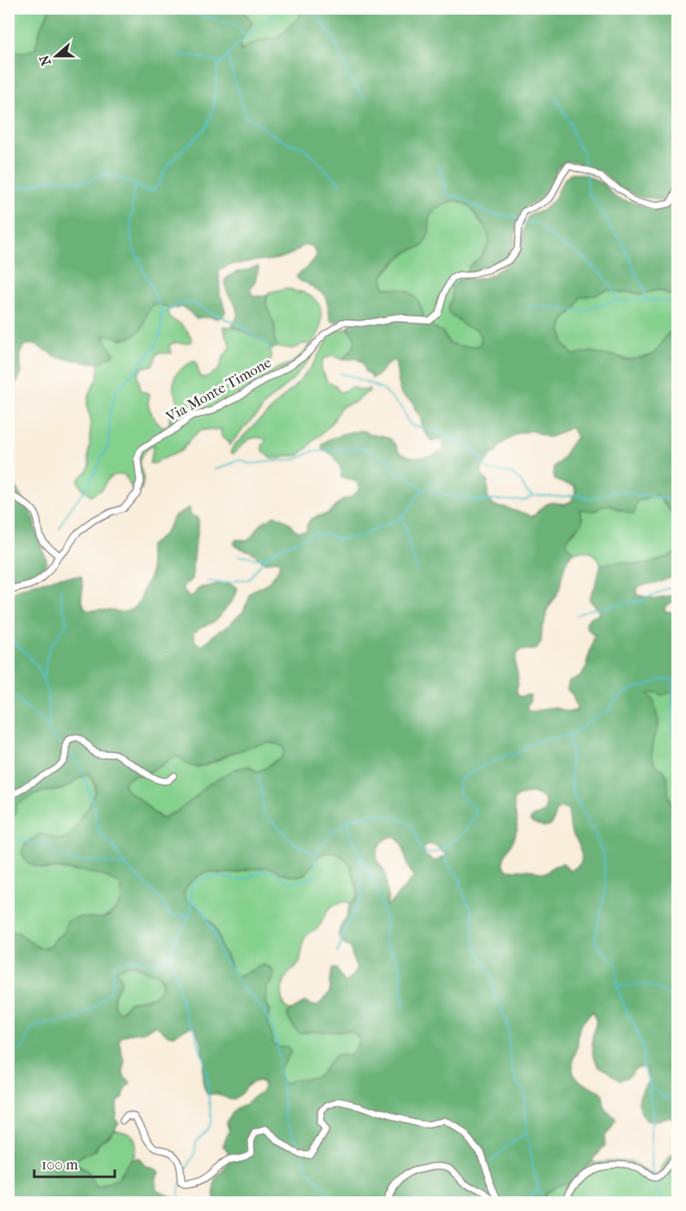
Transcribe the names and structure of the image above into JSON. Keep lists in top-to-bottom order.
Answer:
{
  "streets": {
    "street": ["Via Monte Timone"]
  },
  "scale_bar": "100 m",
  "north": "left"
}
